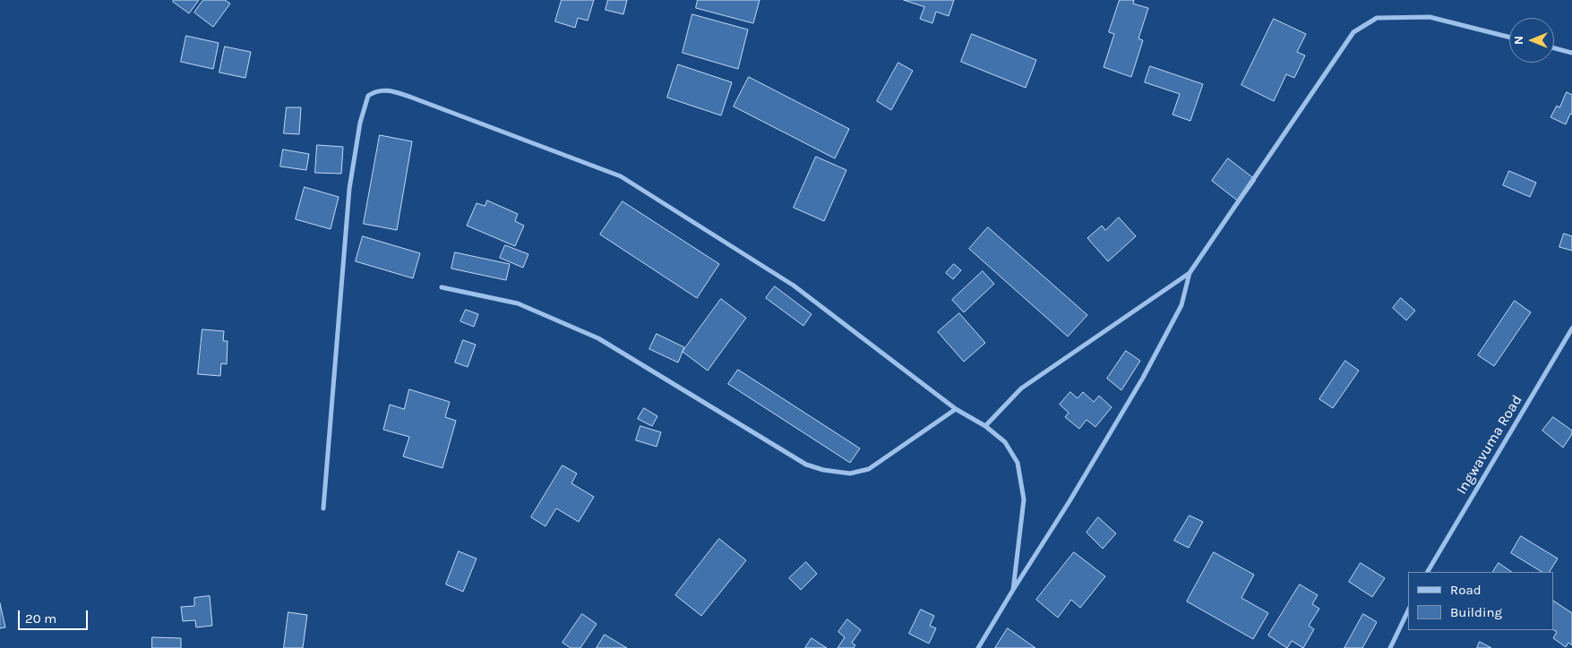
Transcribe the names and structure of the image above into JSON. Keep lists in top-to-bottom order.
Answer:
{
  "streets": {
    "street": ["Ingwavuma Road"]
  },
  "legend": ["Road", "Building"],
  "scale_bar": "20 m",
  "north": "left"
}
